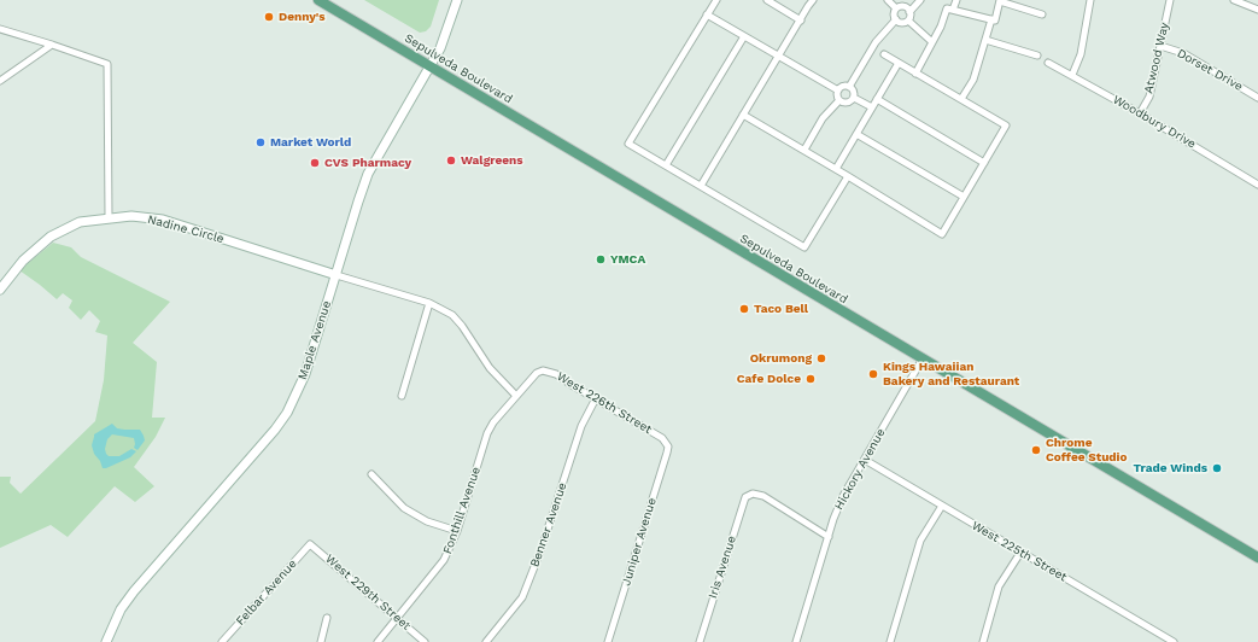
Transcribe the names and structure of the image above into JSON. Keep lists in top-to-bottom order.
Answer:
{
  "streets": {
    "main road": ["Sepulveda Boulevard"],
    "street": [
      "Atwood Way",
      "Dorset Drive",
      "Woodbury Drive",
      "Nadine Circle",
      "Maple Avenue",
      "West 226th Street",
      "Hickory Avenue",
      "Fonthill Avenue",
      "Benner Avenue",
      "Juniper Avenue",
      "West 225th Street",
      "Iris Avenue",
      "Felbar Avenue",
      "West 229th Street"
    ]
  },
  "crossings": [
    ["Atwood Way", "Dorset Drive"],
    ["Atwood Way", "Woodbury Drive"],
    ["Sepulveda Boulevard", "Maple Avenue"],
    ["Sepulveda Boulevard", "Hickory Avenue"],
    ["Nadine Circle", "Maple Avenue"],
    ["West 226th Street", "Fonthill Avenue"],
    ["West 226th Street", "Benner Avenue"],
    ["West 226th Street", "Juniper Avenue"],
    ["Hickory Avenue", "West 225th Street"],
    ["Hickory Avenue", "Iris Avenue"],
    ["Fonthill Avenue", "West 229th Street"],
    ["Felbar Avenue", "West 229th Street"]
  ],
  "places": [
    "Denny's",
    "Market World",
    "Walgreens",
    "CVS Pharmacy",
    "YMCA",
    "Taco Bell",
    "Okrumong",
    "Kings Hawaiian Bakery and Restaurant",
    "Cafe Dolce",
    "Chrome Coffee Studio",
    "Trade Winds"
  ]
}
